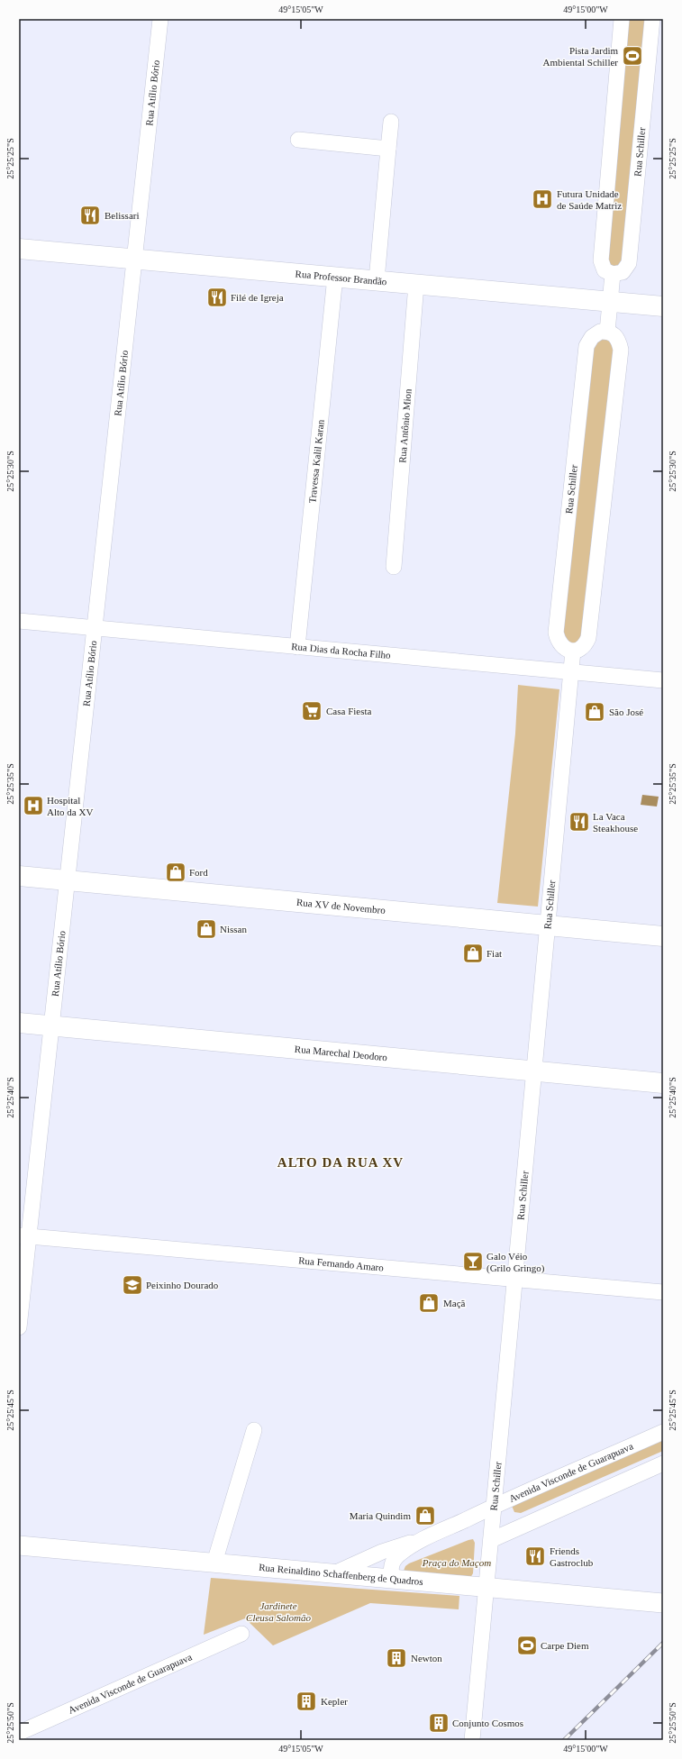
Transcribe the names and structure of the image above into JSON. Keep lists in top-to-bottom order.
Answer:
{
  "streets": {
    "main road": ["Rua Professor Brandão", "Rua XV de Novembro", "Rua Marechal Deodoro"],
    "street": [
      "Rua Atílio Bório",
      "Rua Schiller",
      "Rua Antônio Mion",
      "Travessa Kalil Karan",
      "Rua Dias da Rocha Filho",
      "Rua Fernando Amaro",
      "Avenida Visconde de Guarapuava",
      "Rua Reinaldino Schaffenberg de Quadros"
    ]
  },
  "crossings": [
    ["Rua Atílio Bório", "Rua Professor Brandão"],
    ["Rua Atílio Bório", "Rua Dias da Rocha Filho"],
    ["Rua Atílio Bório", "Rua XV de Novembro"],
    ["Rua Atílio Bório", "Rua Marechal Deodoro"],
    ["Rua Atílio Bório", "Rua Fernando Amaro"],
    ["Rua Schiller", "Rua Dias da Rocha Filho"],
    ["Rua Schiller", "Rua XV de Novembro"],
    ["Rua Schiller", "Rua Marechal Deodoro"],
    ["Rua Schiller", "Rua Fernando Amaro"],
    ["Rua Schiller", "Avenida Visconde de Guarapuava"],
    ["Rua Schiller", "Rua Reinaldino Schaffenberg de Quadros"],
    ["Rua Professor Brandão", "Rua Antônio Mion"],
    ["Rua Professor Brandão", "Travessa Kalil Karan"],
    ["Travessa Kalil Karan", "Rua Dias da Rocha Filho"],
    ["Avenida Visconde de Guarapuava", "Rua Reinaldino Schaffenberg de Quadros"]
  ],
  "districts": ["ALTO DA RUA XV"],
  "parks": ["Praça do Maçom", "Jardinete Cleusa Salomão"],
  "places": {
    "sports": ["Pista Jardim Ambiental Schiller", "Carpe Diem"],
    "hospital": ["Futura Unidade de Saúde Matriz", "Hospital Alto da XV"],
    "restaurant": [
      "Belissari",
      "Filé de Igreja",
      "La Vaca Steakhouse",
      "Friends Gastroclub"
    ],
    "supermarket": ["Casa Fiesta"],
    "shop": [
      "São José",
      "Ford",
      "Nissan",
      "Fiat",
      "Maçã",
      "Maria Quindim"
    ],
    "bar": ["Galo Véio (Grilo Gringo)"],
    "school or university": ["Peixinho Dourado"],
    "building": ["Newton", "Kepler", "Conjunto Cosmos"]
  },
  "coordinates": [
    "49°15'05\"W",
    "49°15'00\"W",
    "25°25'25\"S",
    "25°25'30\"S",
    "25°25'35\"S",
    "25°25'40\"S",
    "25°25'45\"S",
    "25°25'50\"S"
  ]
}
